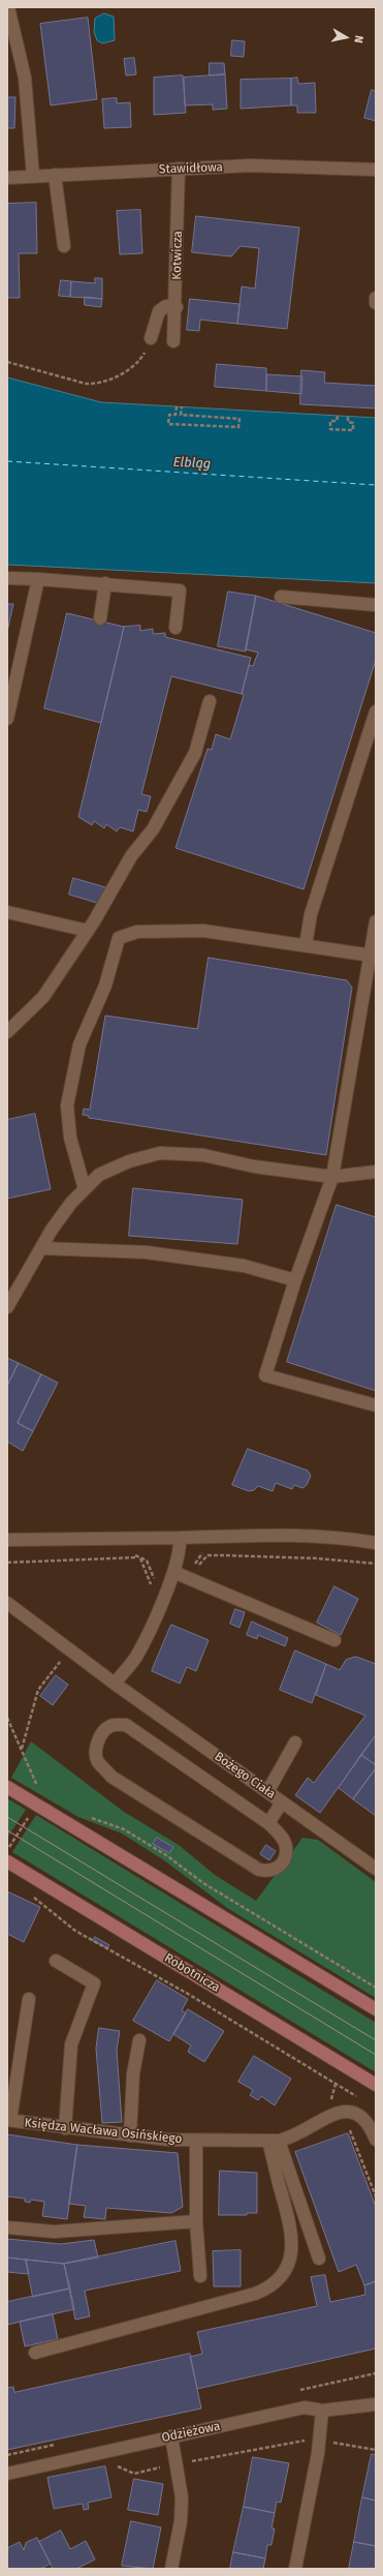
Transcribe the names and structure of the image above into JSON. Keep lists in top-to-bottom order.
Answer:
{
  "streets": {
    "main road": ["Robotnicza"],
    "street": [
      "Stawidłowa",
      "Kotwicza",
      "Bożego Ciała",
      "Księdza Wacława Osińskiego",
      "Odzieżowa"
    ]
  },
  "crossings": [
    ["Stawidłowa", "Kotwicza"]
  ],
  "water": ["Elbląg"],
  "north": "right"
}
